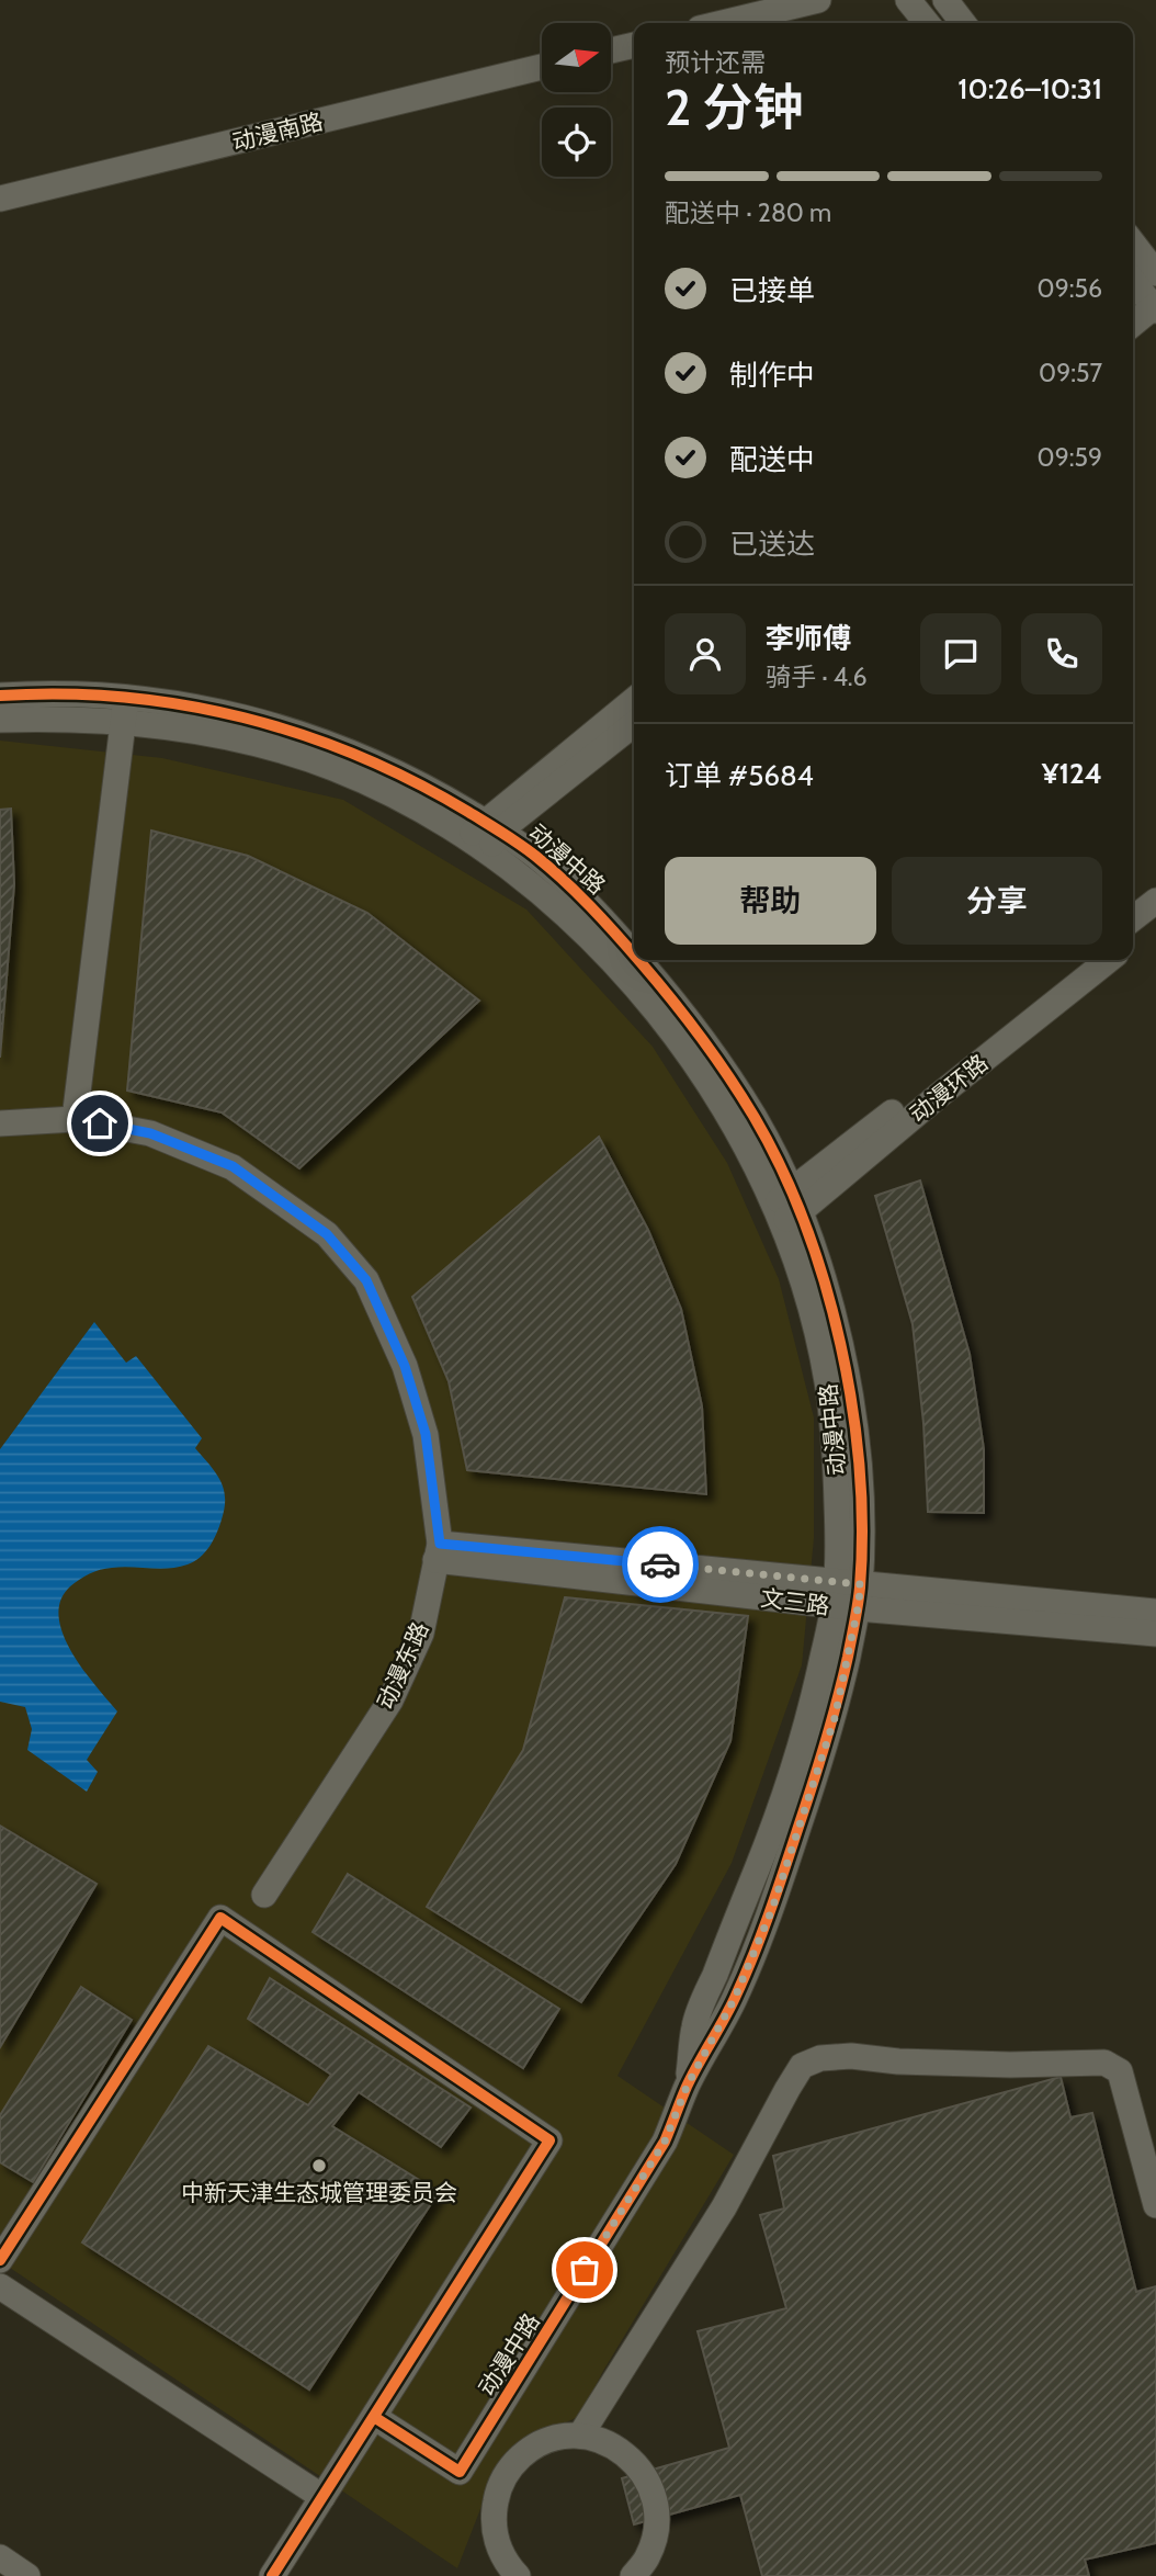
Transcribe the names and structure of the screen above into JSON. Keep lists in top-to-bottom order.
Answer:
{
  "streets": {
    "street": [
      "动漫南路",
      "动漫中路",
      "动漫环路",
      "文三路",
      "动漫东路"
    ]
  },
  "crossings": [
    ["动漫中路", "动漫环路"],
    ["动漫中路", "文三路"],
    ["文三路", "动漫东路"]
  ],
  "places": ["中新天津生态城管理委员会"],
  "north": "right",
  "page": {
    "heading": ["2 分钟", "预计还需", "10:26–10:31"],
    "panel": [
      "李师傅",
      "骑手 · 4.6",
      "订单 #5684",
      "¥124"
    ],
    "bar": "配送中 · 280 m",
    "list": [
      ["已接单", "09:56"],
      ["制作中", "09:57"],
      ["配送中", "09:59"],
      "已送达"
    ],
    "buttons": ["帮助", "分享"]
  }
}
